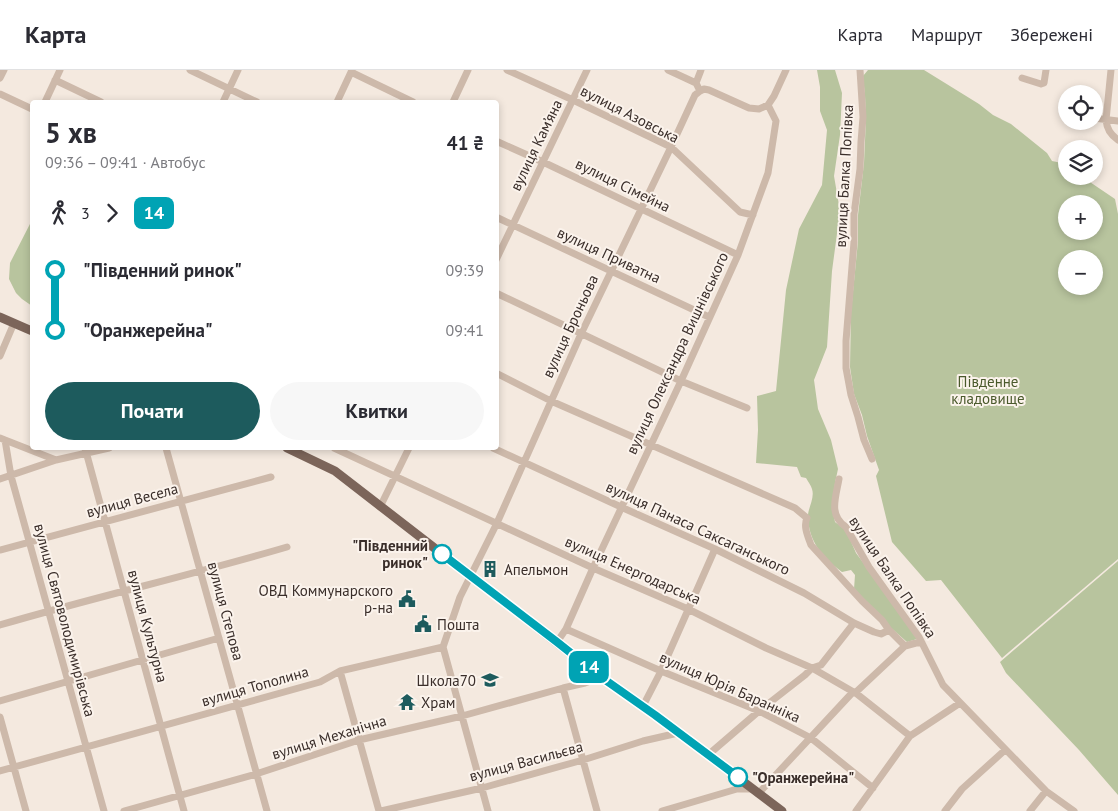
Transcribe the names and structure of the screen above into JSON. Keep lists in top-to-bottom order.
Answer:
{
  "streets": {
    "street": [
      "вулиця Азовська",
      "вулиця Кам’яна",
      "вулиця Балка Попівка",
      "вулиця Сімейна",
      "вулиця Приватна",
      "вулиця Броньова",
      "вулиця Олександра Вишнівського",
      "вулиця Весела",
      "вулиця Панаса Саксаганського",
      "вулиця Енергодарська",
      "вулиця Степова",
      "вулиця Святоволодимирівська",
      "вулиця Культурна",
      "вулиця Тополина",
      "вулиця Юрія Баранніка",
      "вулиця Механічна",
      "вулиця Васильєва"
    ]
  },
  "crossings": [
    ["вулиця Азовська", "вулиця Кам’яна"],
    ["вулиця Азовська", "вулиця Броньова"],
    ["вулиця Азовська", "вулиця Олександра Вишнівського"],
    ["вулиця Кам’яна", "вулиця Сімейна"],
    ["вулиця Кам’яна", "вулиця Приватна"],
    ["вулиця Сімейна", "вулиця Броньова"],
    ["вулиця Сімейна", "вулиця Олександра Вишнівського"],
    ["вулиця Приватна", "вулиця Броньова"],
    ["вулиця Приватна", "вулиця Олександра Вишнівського"],
    ["вулиця Броньова", "вулиця Панаса Саксаганського"],
    ["вулиця Броньова", "вулиця Енергодарська"],
    ["вулиця Олександра Вишнівського", "вулиця Панаса Саксаганського"],
    ["вулиця Олександра Вишнівського", "вулиця Енергодарська"],
    ["вулиця Олександра Вишнівського", "вулиця Юрія Баранніка"],
    ["вулиця Весела", "вулиця Степова"],
    ["вулиця Весела", "вулиця Святоволодимирівська"],
    ["вулиця Весела", "вулиця Культурна"],
    ["вулиця Степова", "вулиця Тополина"],
    ["вулиця Степова", "вулиця Механічна"],
    ["вулиця Святоволодимирівська", "вулиця Тополина"],
    ["вулиця Культурна", "вулиця Тополина"],
    ["вулиця Культурна", "вулиця Механічна"]
  ],
  "parks": ["Південне кладовище"],
  "places": {
    "other": ["\"Південний ринок\"", "\"Оранжерейна\""],
    "building": ["Апельмон"],
    "public building": ["ОВД Коммунарского р-на", "Пошта"],
    "school or university": ["Школа70"],
    "temple": ["Храм"]
  },
  "lines": ["bus line 14"],
  "page": {
    "header": "Карта",
    "nav": ["Карта", "Маршрут", "Збережені"],
    "on_map": "14",
    "map_buttons": ["+", "−"],
    "heading": ["5 хв", "09:36 – 09:41 · Автобус", "41 ₴"],
    "legs": ["3", "14"],
    "list": [
      {
        "name": "\"Південний ринок\"",
        "value": "09:39"
      },
      {
        "name": "\"Оранжерейна\"",
        "value": "09:41"
      }
    ],
    "buttons": ["Почати", "Квитки"]
  }
}
